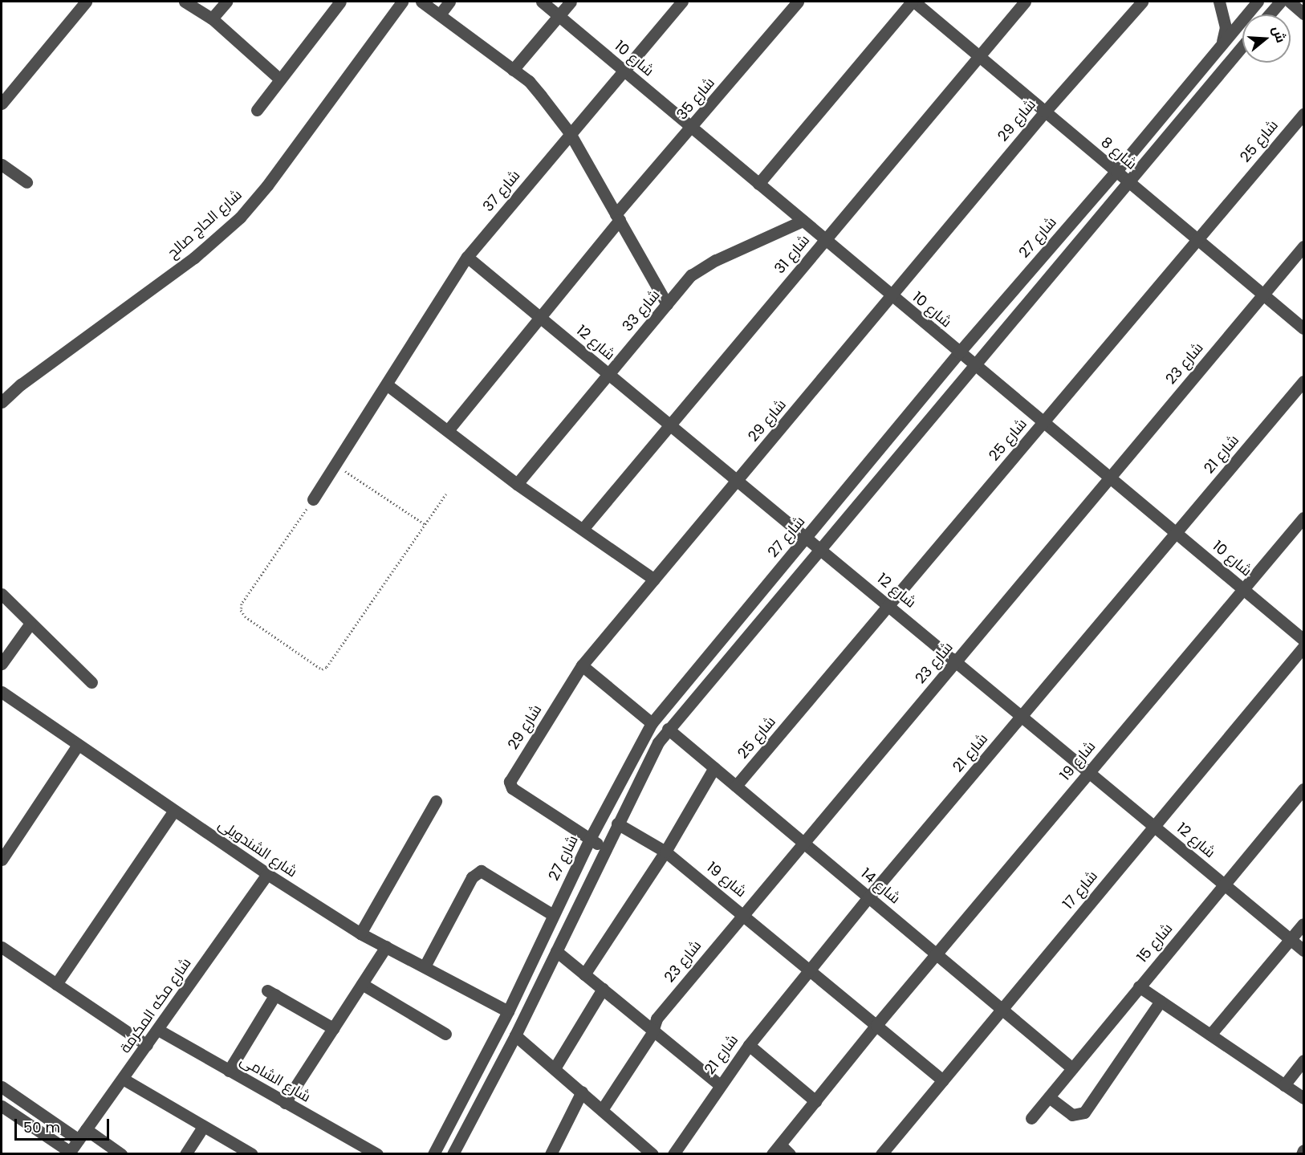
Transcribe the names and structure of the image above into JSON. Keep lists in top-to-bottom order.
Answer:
{
  "streets": {
    "street": [
      "شارع 10",
      "شارع 35",
      "شارع 29",
      "شارع 25",
      "شارع 8",
      "شارع 37",
      "شارع الحاج صالح",
      "شارع 27",
      "شارع 31",
      "شارع 33",
      "شارع 12",
      "شارع 23",
      "شارع 21",
      "شارع 19",
      "شارع الشندويلى",
      "شارع 14",
      "شارع 17",
      "شارع 15",
      "شارع مكه المكرمة",
      "شارع الشامى"
    ]
  },
  "crossings": [
    ["شارع 10", "شارع 35"],
    ["شارع 10", "شارع 29"],
    ["شارع 10", "شارع 25"],
    ["شارع 10", "شارع 37"],
    ["شارع 10", "شارع 27"],
    ["شارع 10", "شارع 31"],
    ["شارع 10", "شارع 33"],
    ["شارع 10", "شارع 23"],
    ["شارع 10", "شارع 21"],
    ["شارع 10", "شارع 19"],
    ["شارع 35", "شارع 12"],
    ["شارع 29", "شارع 8"],
    ["شارع 29", "شارع 27"],
    ["شارع 29", "شارع 12"],
    ["شارع 25", "شارع 8"],
    ["شارع 25", "شارع 12"],
    ["شارع 25", "شارع 14"],
    ["شارع 8", "شارع 27"],
    ["شارع 8", "شارع 31"],
    ["شارع 8", "شارع 23"],
    ["شارع 37", "شارع 12"],
    ["شارع 27", "شارع 12"],
    ["شارع 27", "شارع الشندويلى"],
    ["شارع 31", "شارع 12"],
    ["شارع 33", "شارع 12"],
    ["شارع 12", "شارع 23"],
    ["شارع 12", "شارع 21"],
    ["شارع 12", "شارع 19"],
    ["شارع 12", "شارع 17"],
    ["شارع 12", "شارع 15"],
    ["شارع 23", "شارع 19"],
    ["شارع 23", "شارع 14"],
    ["شارع 21", "شارع 19"],
    ["شارع 21", "شارع 14"],
    ["شارع 19", "شارع 14"],
    ["شارع 19", "شارع 17"],
    ["شارع الشندويلى", "شارع مكه المكرمة"],
    ["شارع 14", "شارع 17"],
    ["شارع 14", "شارع 15"],
    ["شارع مكه المكرمة", "شارع الشامى"]
  ],
  "scale_bar": "50 m",
  "north": "right"
}
